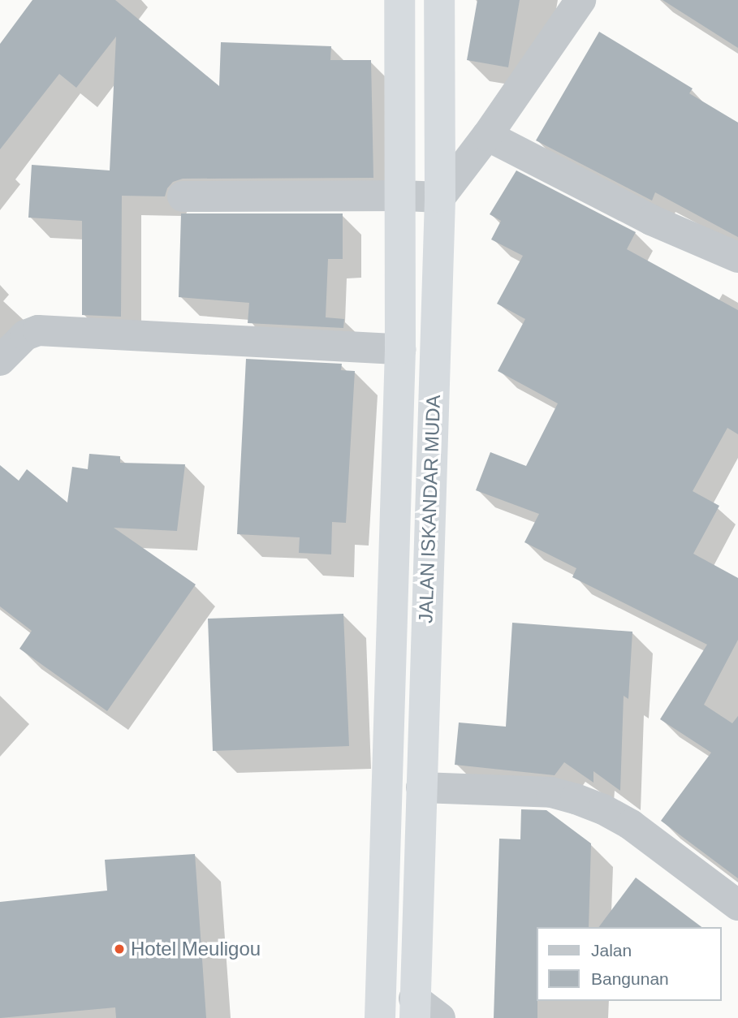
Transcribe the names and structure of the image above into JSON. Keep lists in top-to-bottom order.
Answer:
{
  "streets": {
    "highway": ["JALAN ISKANDAR MUDA"]
  },
  "places": ["Hotel Meuligou"],
  "legend": ["Jalan", "Bangunan"]
}
